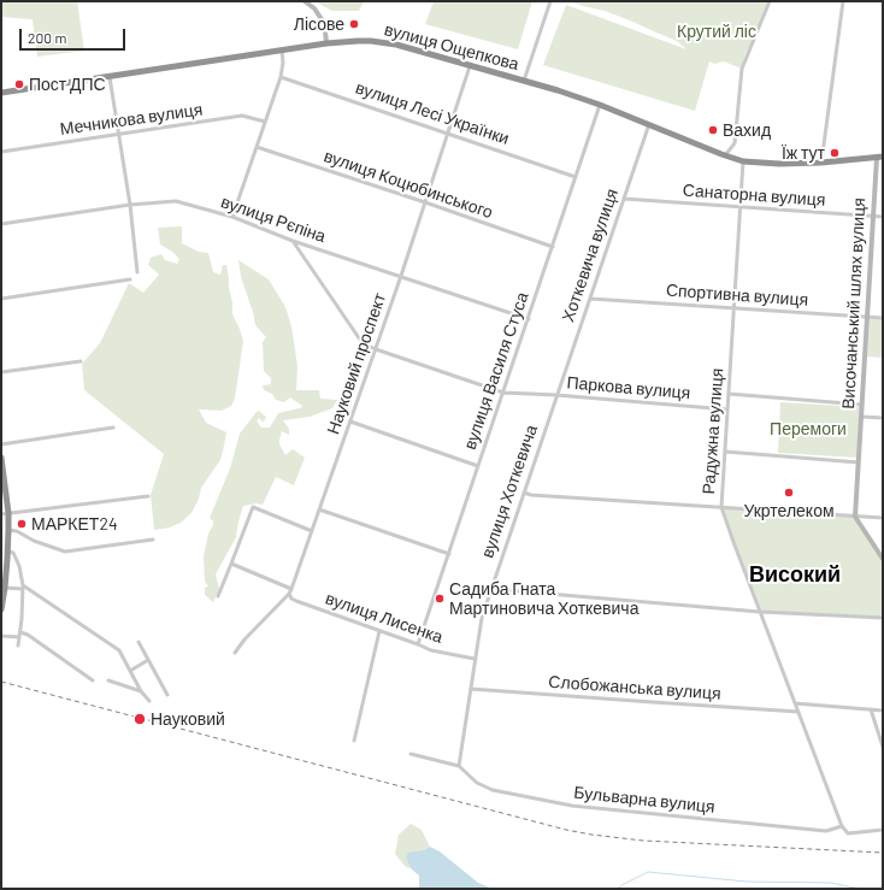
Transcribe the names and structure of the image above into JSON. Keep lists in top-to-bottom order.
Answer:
{
  "streets": {
    "highway": ["вулиця Ощепкова"],
    "street": [
      "вулиця Лесі Українки",
      "Мечникова вулиця",
      "вулиця Коцюбинського",
      "Санаторна вулиця",
      "вулиця Рєпіна",
      "Хоткевича вулиця",
      "Спортивна вулиця",
      "Височанський шлях вулиця",
      "Науковий проспект",
      "вулиця Василя Стуса",
      "Паркова вулиця",
      "Радужна вулиця",
      "вулиця Хоткевича",
      "вулиця Лисенка",
      "Слобожанська вулиця",
      "Бульварна вулиця"
    ]
  },
  "crossings": [
    ["вулиця Ощепкова", "Хоткевича вулиця"],
    ["вулиця Ощепкова", "Височанський шлях вулиця"],
    ["вулиця Ощепкова", "Науковий проспект"],
    ["вулиця Ощепкова", "вулиця Василя Стуса"],
    ["вулиця Ощепкова", "Радужна вулиця"],
    ["вулиця Лесі Українки", "Науковий проспект"],
    ["вулиця Лесі Українки", "вулиця Василя Стуса"],
    ["вулиця Коцюбинського", "Науковий проспект"],
    ["вулиця Коцюбинського", "вулиця Василя Стуса"],
    ["Санаторна вулиця", "Хоткевича вулиця"],
    ["Санаторна вулиця", "Височанський шлях вулиця"],
    ["Санаторна вулиця", "Радужна вулиця"],
    ["вулиця Рєпіна", "Науковий проспект"],
    ["вулиця Рєпіна", "вулиця Василя Стуса"],
    ["вулиця Рєпіна", "Паркова вулиця"],
    ["Хоткевича вулиця", "Спортивна вулиця"],
    ["Хоткевича вулиця", "Паркова вулиця"],
    ["Хоткевича вулиця", "вулиця Хоткевича"],
    ["Спортивна вулиця", "Височанський шлях вулиця"],
    ["Спортивна вулиця", "Радужна вулиця"],
    ["Науковий проспект", "Паркова вулиця"],
    ["Науковий проспект", "вулиця Лисенка"],
    ["вулиця Василя Стуса", "Паркова вулиця"],
    ["вулиця Василя Стуса", "вулиця Лисенка"],
    ["Паркова вулиця", "Радужна вулиця"],
    ["Паркова вулиця", "вулиця Хоткевича"],
    ["Радужна вулиця", "Слобожанська вулиця"],
    ["Радужна вулиця", "Бульварна вулиця"],
    ["вулиця Хоткевича", "вулиця Лисенка"],
    ["вулиця Хоткевича", "Слобожанська вулиця"],
    ["вулиця Хоткевича", "Бульварна вулиця"]
  ],
  "districts": ["Високий"],
  "parks": ["Крутий ліс", "Перемоги"],
  "places": [
    "Лісове",
    "Пост ДПС",
    "Вахид",
    "Їж тут",
    "Укртелеком",
    "МАРКЕТ24",
    "Садиба Гната Мартиновича Хоткевича",
    "Науковий"
  ],
  "scale_bar": "200 m"
}
